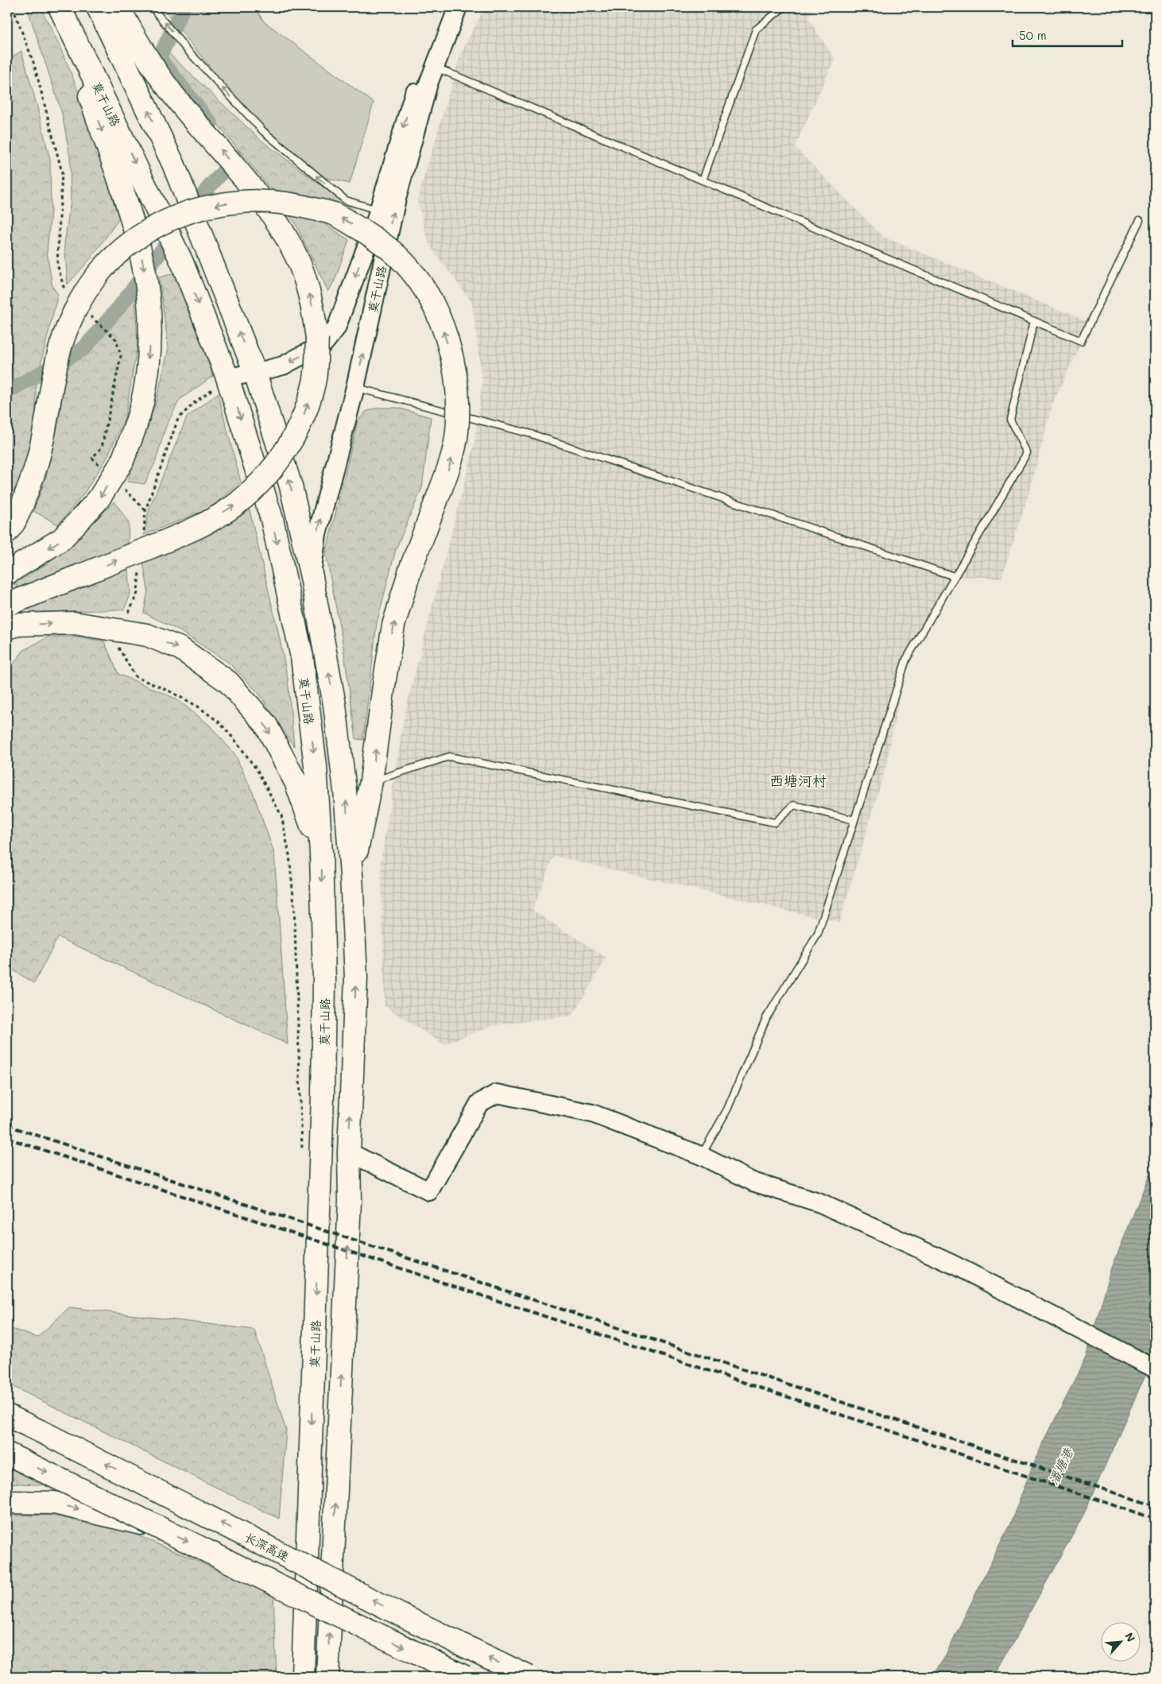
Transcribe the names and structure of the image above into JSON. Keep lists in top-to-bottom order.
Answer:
{
  "streets": {
    "highway": ["莫干山路", "长深高速"]
  },
  "districts": ["西塘河村"],
  "water": ["潘塘港"],
  "scale_bar": "50 m",
  "north": "top right"
}
